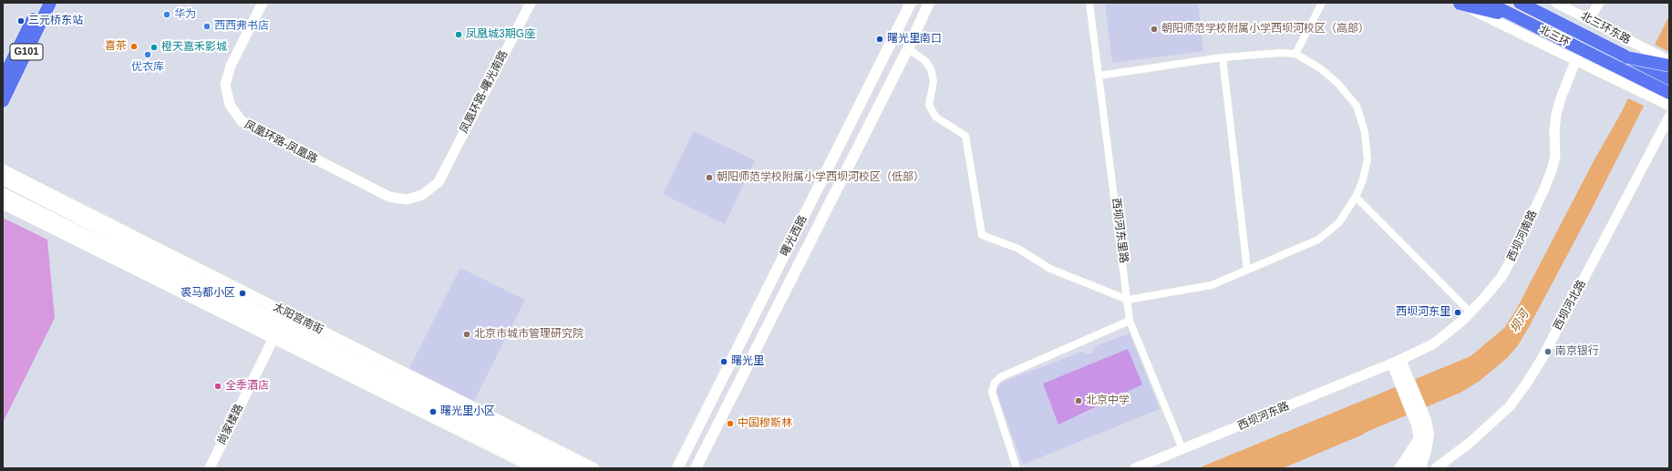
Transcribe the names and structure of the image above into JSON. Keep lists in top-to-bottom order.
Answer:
{
  "streets": {
    "highway": ["北三环", "G101"],
    "main road": ["曙光西路", "太阳宫南街"],
    "street": [
      "北三环东路",
      "凤凰环路-曙光南路",
      "凤凰环路-凤凰路",
      "西坝河东里路",
      "西坝河南路",
      "西坝河北路",
      "西坝河东路",
      "尚家楼路"
    ]
  },
  "crossings": [
    ["凤凰环路-曙光南路", "凤凰环路-凤凰路"],
    ["西坝河东里路", "西坝河东路"],
    ["西坝河南路", "西坝河东路"],
    ["太阳宫南街", "尚家楼路"]
  ],
  "water": ["坝河"],
  "places": [
    "华为",
    "三元桥东站",
    "西西弗书店",
    "朝阳师范学校附属小学西坝河校区（高部）",
    "凤凰城3期G座",
    "曙光里南口",
    "喜茶",
    "橙天嘉禾影城",
    "优衣库",
    "朝阳师范学校附属小学西坝河校区（低部）",
    "裘马都小区",
    "西坝河东里",
    "北京市城市管理研究院",
    "南京银行",
    "曙光里",
    "全季酒店",
    "北京中学",
    "曙光里小区",
    "中国穆斯林"
  ]
}
